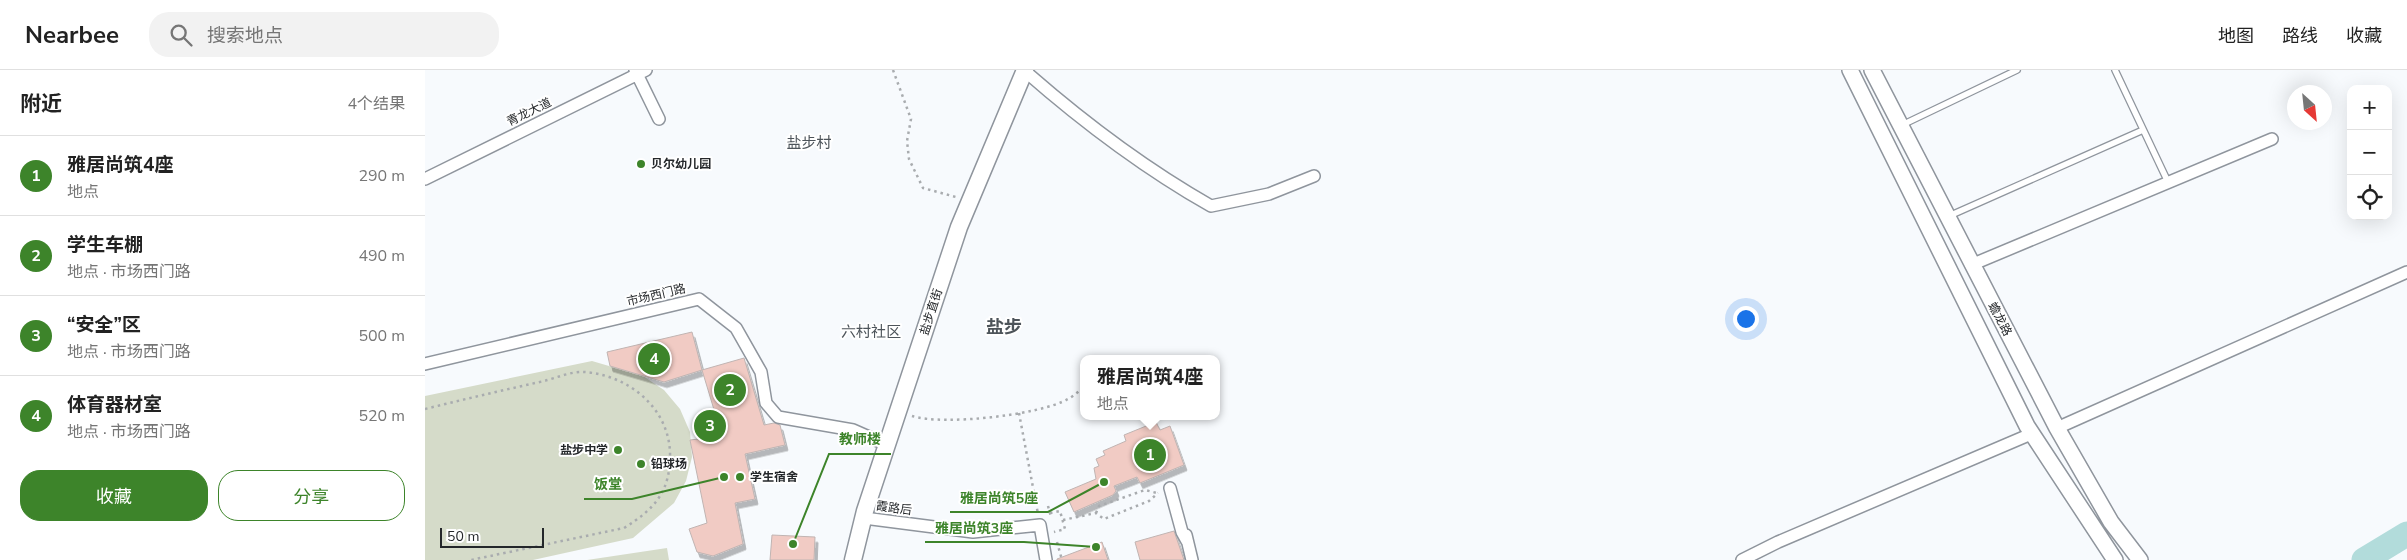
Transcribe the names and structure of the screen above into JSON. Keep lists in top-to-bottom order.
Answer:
{
  "streets": {
    "main road": ["盐步直街"],
    "street": [
      "青龙大道",
      "市场西门路",
      "蟾龙路",
      "霞路后"
    ]
  },
  "crossings": [
    ["市场西门路", "盐步直街"],
    ["盐步直街", "霞路后"]
  ],
  "districts": ["盐步村", "盐步", "六村社区"],
  "places": [
    "贝尔幼儿园",
    "盐步中学",
    "铅球场",
    "饭堂",
    "学生宿舍",
    "雅居尚筑5座",
    "教师楼",
    "雅居尚筑3座"
  ],
  "scale_bar": "50 m",
  "north": "bottom right",
  "page": {
    "header": "Nearbee",
    "search": "搜索地点",
    "nav": ["地图", "路线", "收藏"],
    "heading": ["附近", "4个结果"],
    "map_buttons": ["+", "−"],
    "list": [
      {
        "mark": "1",
        "name": "雅居尚筑4座",
        "note": "地点",
        "value": "290 m"
      },
      {
        "mark": "2",
        "name": "学生车棚",
        "note": "地点 · 市场西门路",
        "value": "490 m"
      },
      {
        "mark": "3",
        "name": "“安全”区",
        "note": "地点 · 市场西门路",
        "value": "500 m"
      },
      {
        "mark": "4",
        "name": "体育器材室",
        "note": "地点 · 市场西门路",
        "value": "520 m"
      }
    ],
    "pins": [
      "4",
      "2",
      "3",
      "1"
    ],
    "popup": ["雅居尚筑4座", "地点"],
    "buttons": ["收藏", "分享"],
    "scale": "50 m"
  }
}
